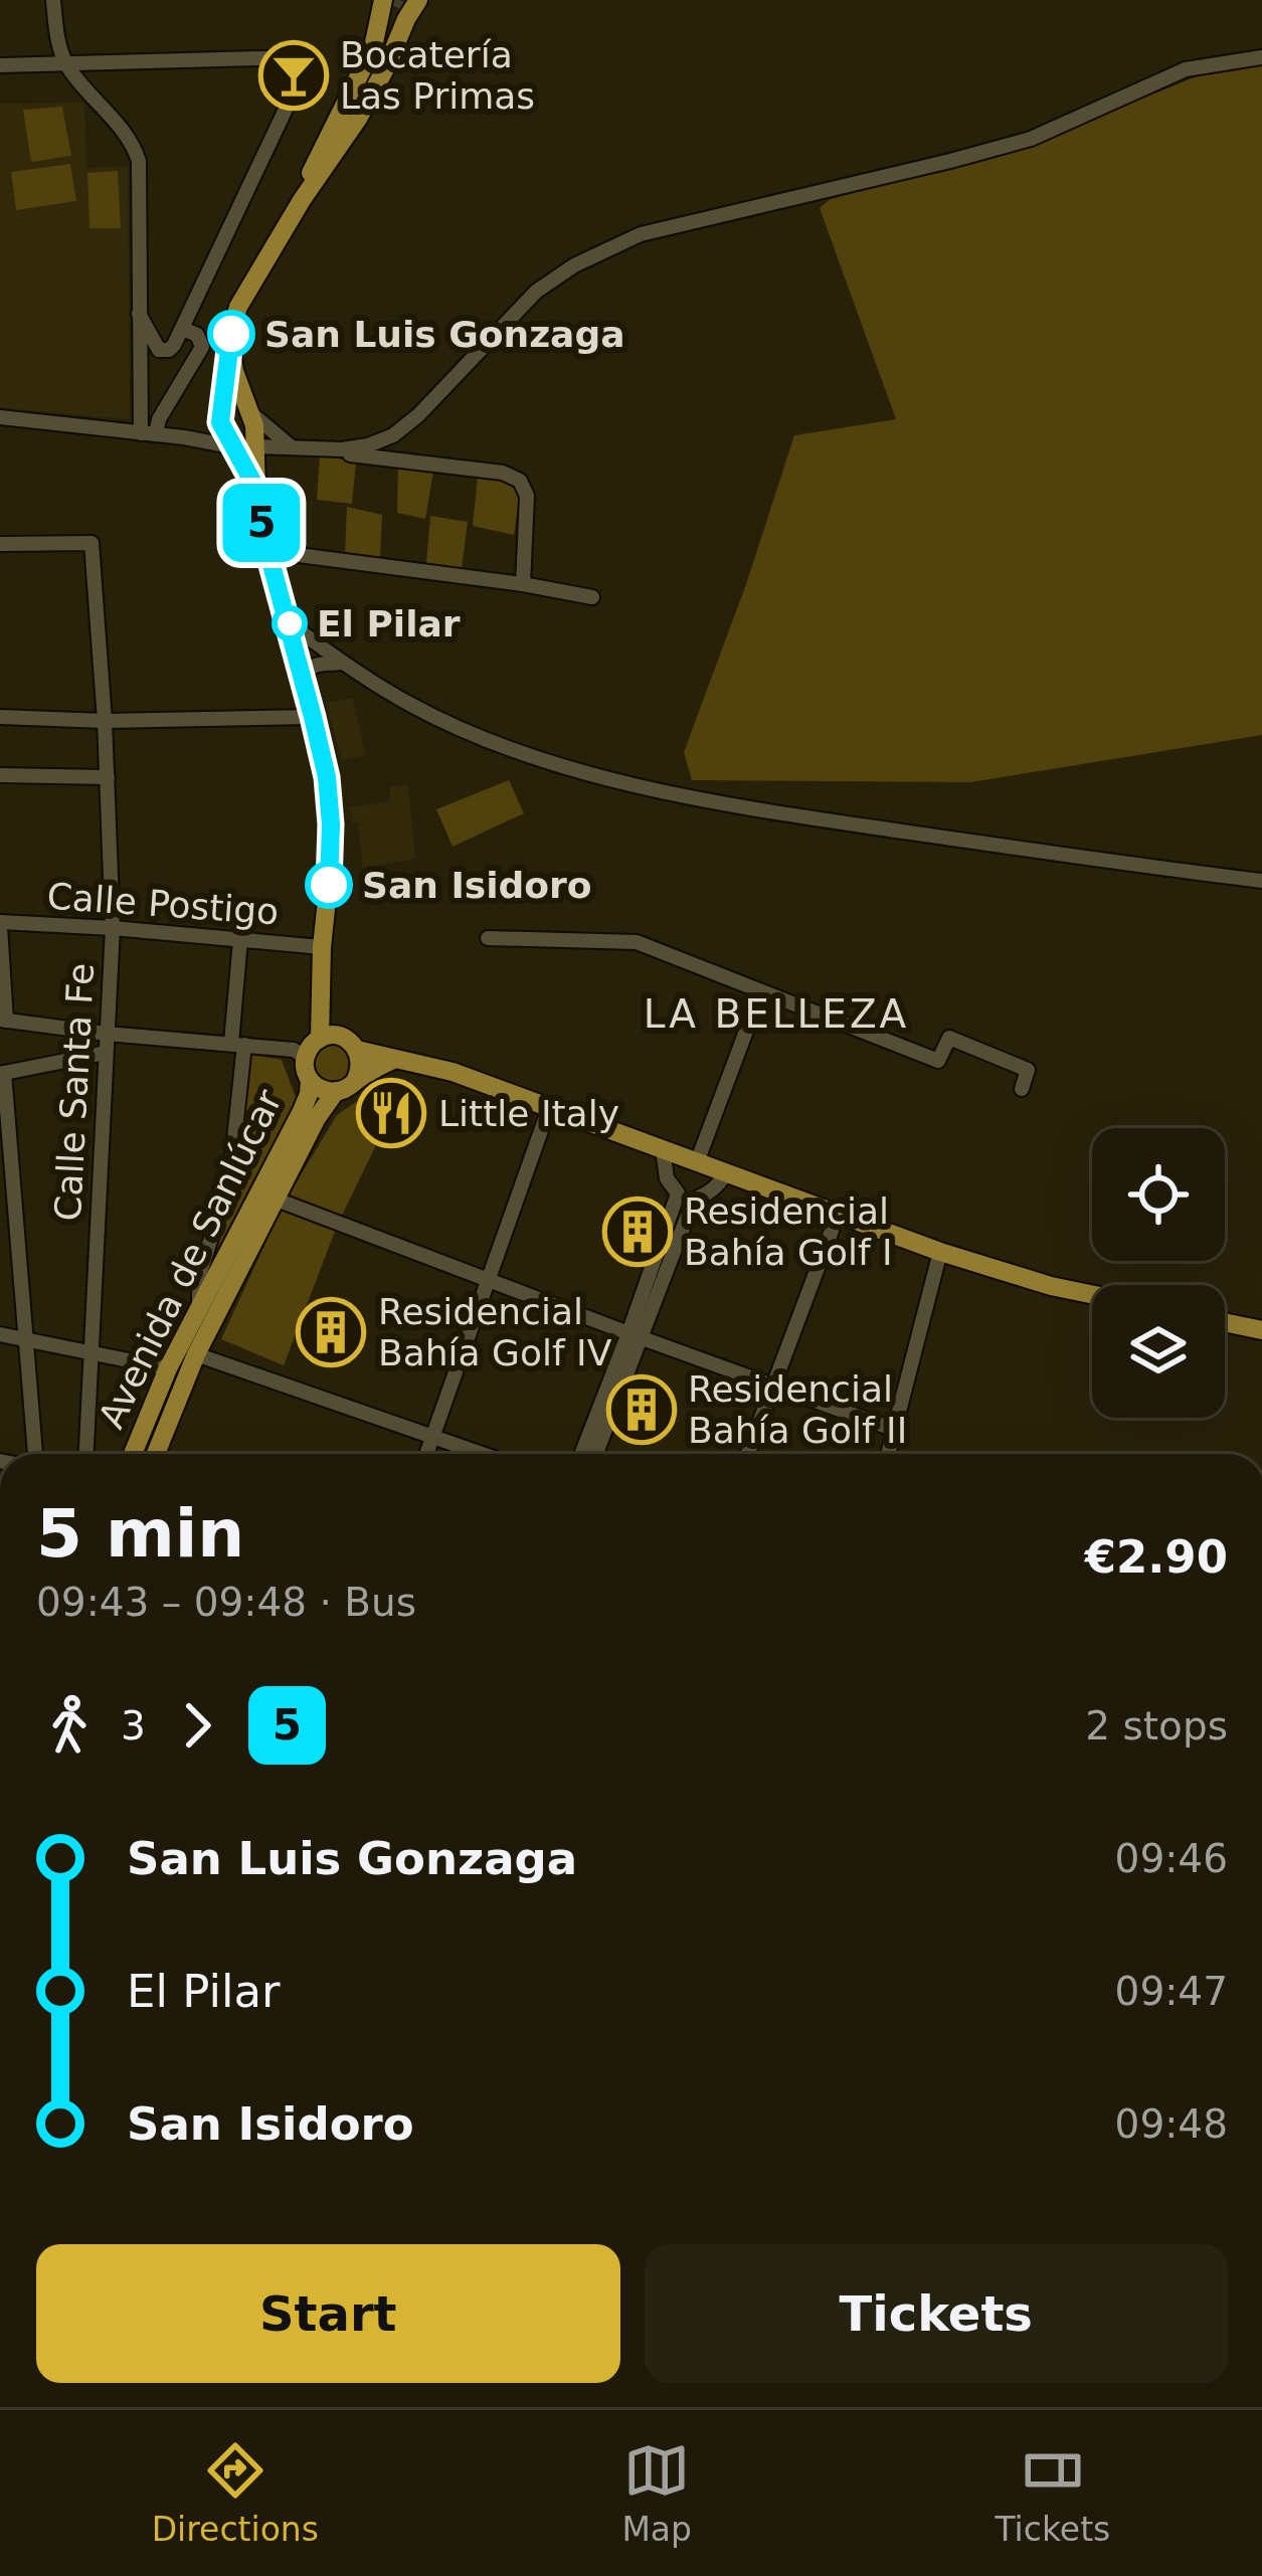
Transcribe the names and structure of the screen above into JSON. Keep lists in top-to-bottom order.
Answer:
{
  "streets": {
    "main road": ["Avenida de Sanlúcar"],
    "street": ["Calle Postigo", "Calle Santa Fe"]
  },
  "crossings": [
    ["Calle Postigo", "Calle Santa Fe"]
  ],
  "districts": ["LA BELLEZA"],
  "places": {
    "bar": ["Bocatería Las Primas"],
    "other": ["San Luis Gonzaga", "El Pilar", "San Isidoro"],
    "restaurant": ["Little Italy"],
    "building": ["Residencial Bahía Golf I", "Residencial Bahía Golf IV", "Residencial Bahía Golf II"]
  },
  "lines": ["bus line 5"],
  "page": {
    "on_map": "5",
    "heading": ["5 min", "09:43 – 09:48 · Bus", "€2.90"],
    "legs": ["3", "5", "2 stops"],
    "list": [
      {
        "name": "San Luis Gonzaga",
        "value": "09:46"
      },
      {
        "name": "El Pilar",
        "value": "09:47"
      },
      {
        "name": "San Isidoro",
        "value": "09:48"
      }
    ],
    "buttons": ["Start", "Tickets"],
    "tabs": ["Directions", "Map", "Tickets"]
  }
}
